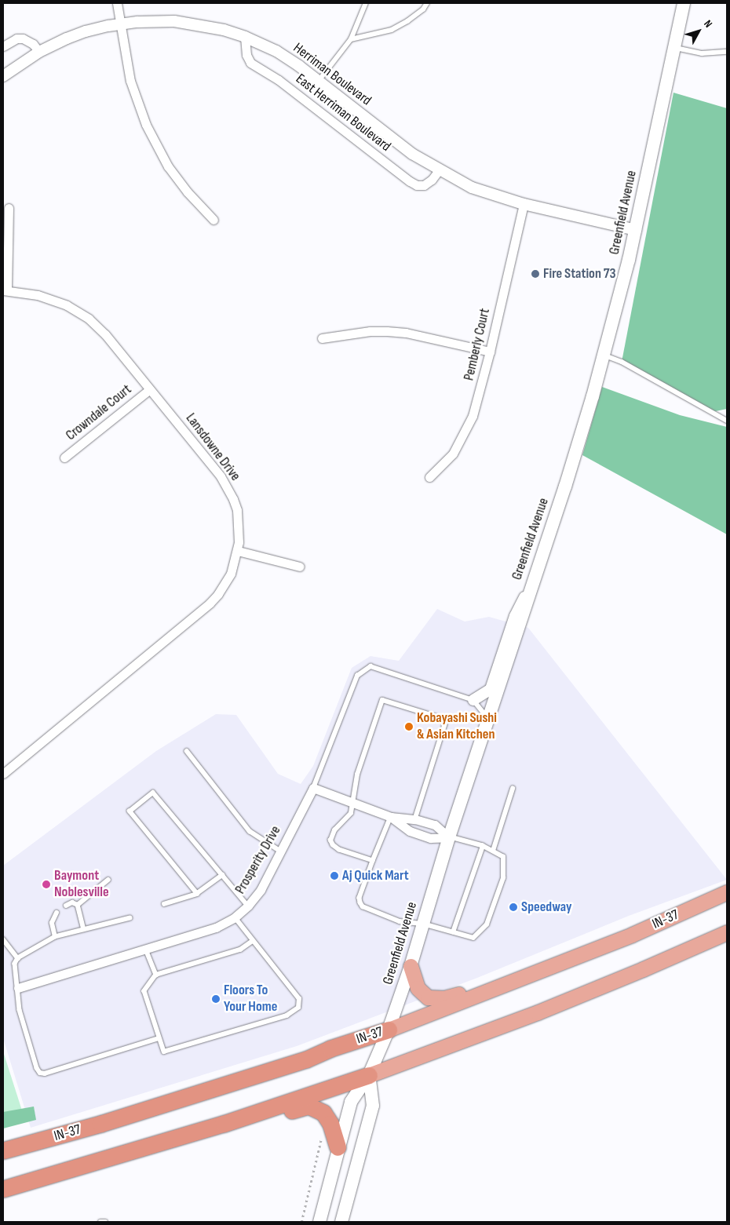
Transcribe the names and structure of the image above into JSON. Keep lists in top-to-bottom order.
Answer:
{
  "streets": {
    "highway": ["IN-37"],
    "main road": ["Greenfield Avenue"],
    "street": [
      "Herriman Boulevard",
      "East Herriman Boulevard",
      "Pemberly Court",
      "Crowndale Court",
      "Lansdowne Drive",
      "Prosperity Drive"
    ]
  },
  "crossings": [
    ["Herriman Boulevard", "East Herriman Boulevard"],
    ["Herriman Boulevard", "Greenfield Avenue"],
    ["Herriman Boulevard", "Pemberly Court"],
    ["Greenfield Avenue", "IN-37"],
    ["Crowndale Court", "Lansdowne Drive"]
  ],
  "places": [
    "Fire Station 73",
    "Kobayashi Sushi & Asian Kitchen",
    "Aj Quick Mart",
    "Baymont Noblesville",
    "Speedway",
    "Floors To Your Home"
  ],
  "north": "top right"
}
